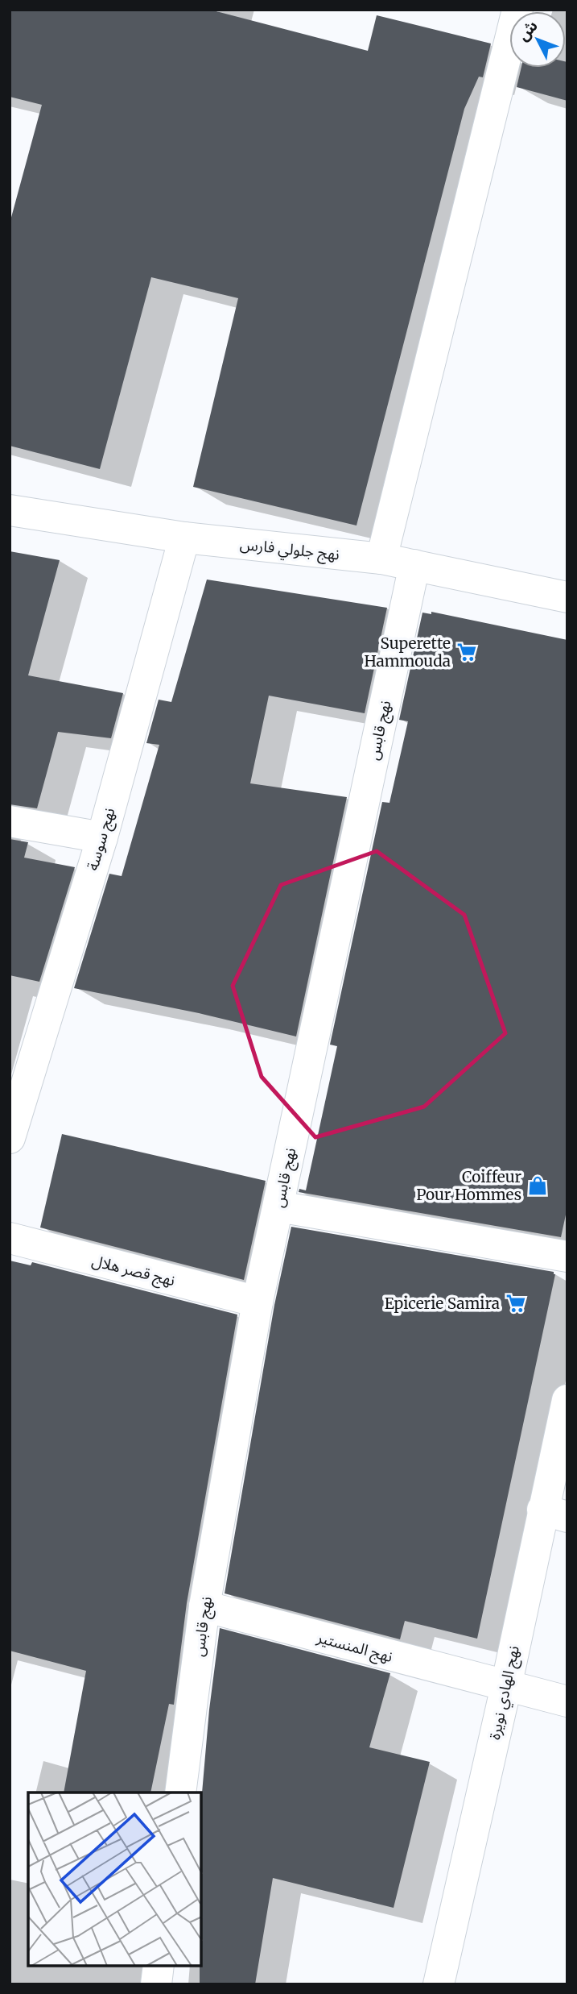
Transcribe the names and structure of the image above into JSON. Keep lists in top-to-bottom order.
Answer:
{
  "streets": {
    "street": [
      "نهج جلولي فارس",
      "نهج قابس",
      "نهج سوسة",
      "نهج قصر هلال",
      "نهج المنستير",
      "نهج الهادي نويرة"
    ]
  },
  "crossings": [
    ["نهج جلولي فارس", "نهج قابس"],
    ["نهج جلولي فارس", "نهج سوسة"],
    ["نهج قابس", "نهج قصر هلال"],
    ["نهج قابس", "نهج المنستير"],
    ["نهج المنستير", "نهج الهادي نويرة"]
  ],
  "places": {
    "supermarket": ["Superette Hammouda", "Epicerie Samira"],
    "shop": ["Coiffeur Pour Hommes"]
  },
  "north": "top left"
}
